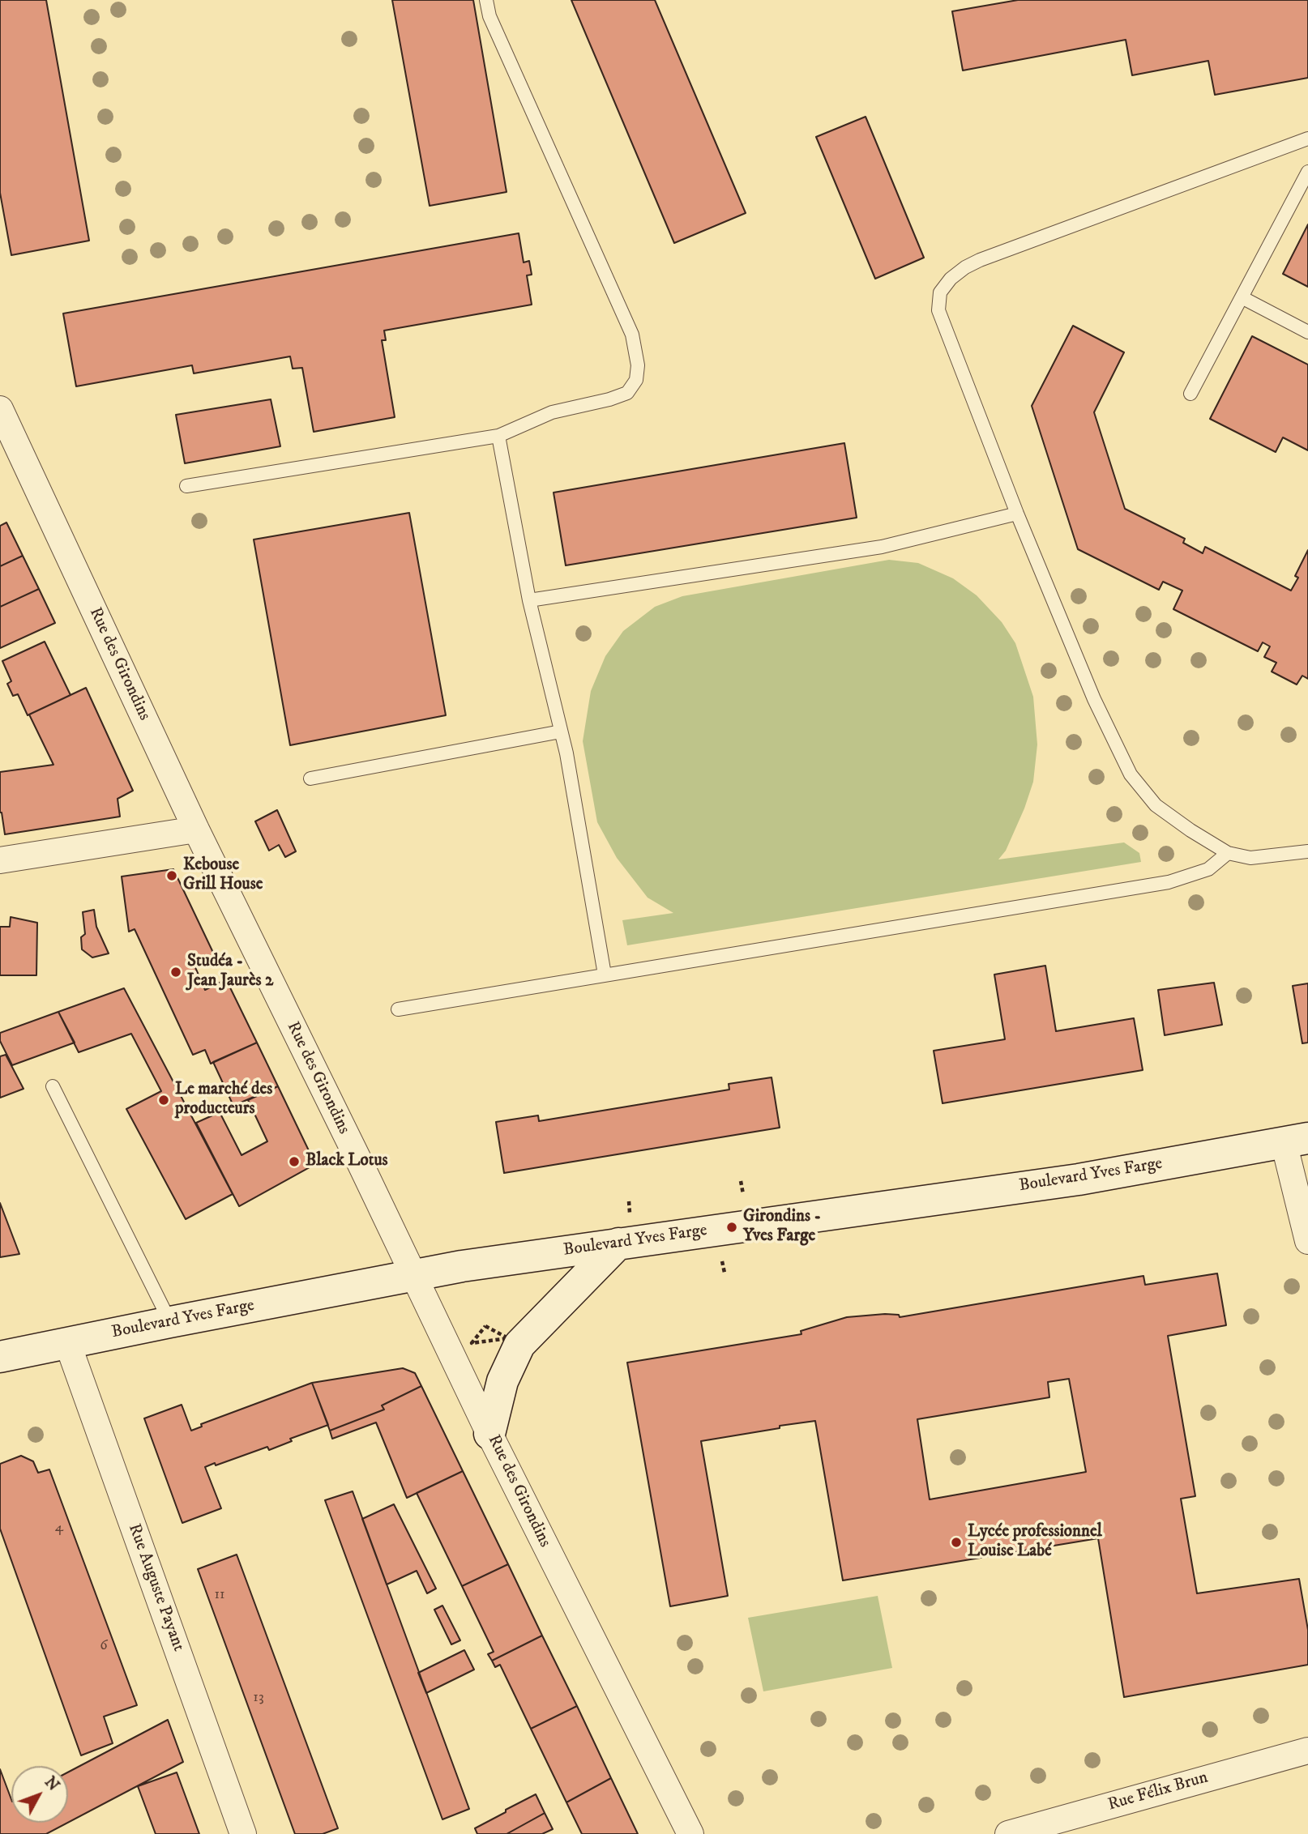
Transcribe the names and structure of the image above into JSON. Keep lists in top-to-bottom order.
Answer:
{
  "streets": {
    "street": [
      "Rue des Girondins",
      "Boulevard Yves Farge",
      "Rue Auguste Payant",
      "Rue Félix Brun"
    ]
  },
  "crossings": [
    ["Rue des Girondins", "Boulevard Yves Farge"],
    ["Boulevard Yves Farge", "Rue Auguste Payant"]
  ],
  "places": [
    "Kebouse Grill House",
    "Studéa - Jean Jaurès 2",
    "Le marché des producteurs",
    "Black Lotus",
    "Girondins - Yves Farge",
    "Lycée professionnel Louise Labé"
  ],
  "house_numbers": [
    "4",
    "11",
    "6",
    "13"
  ],
  "north": "top right"
}
